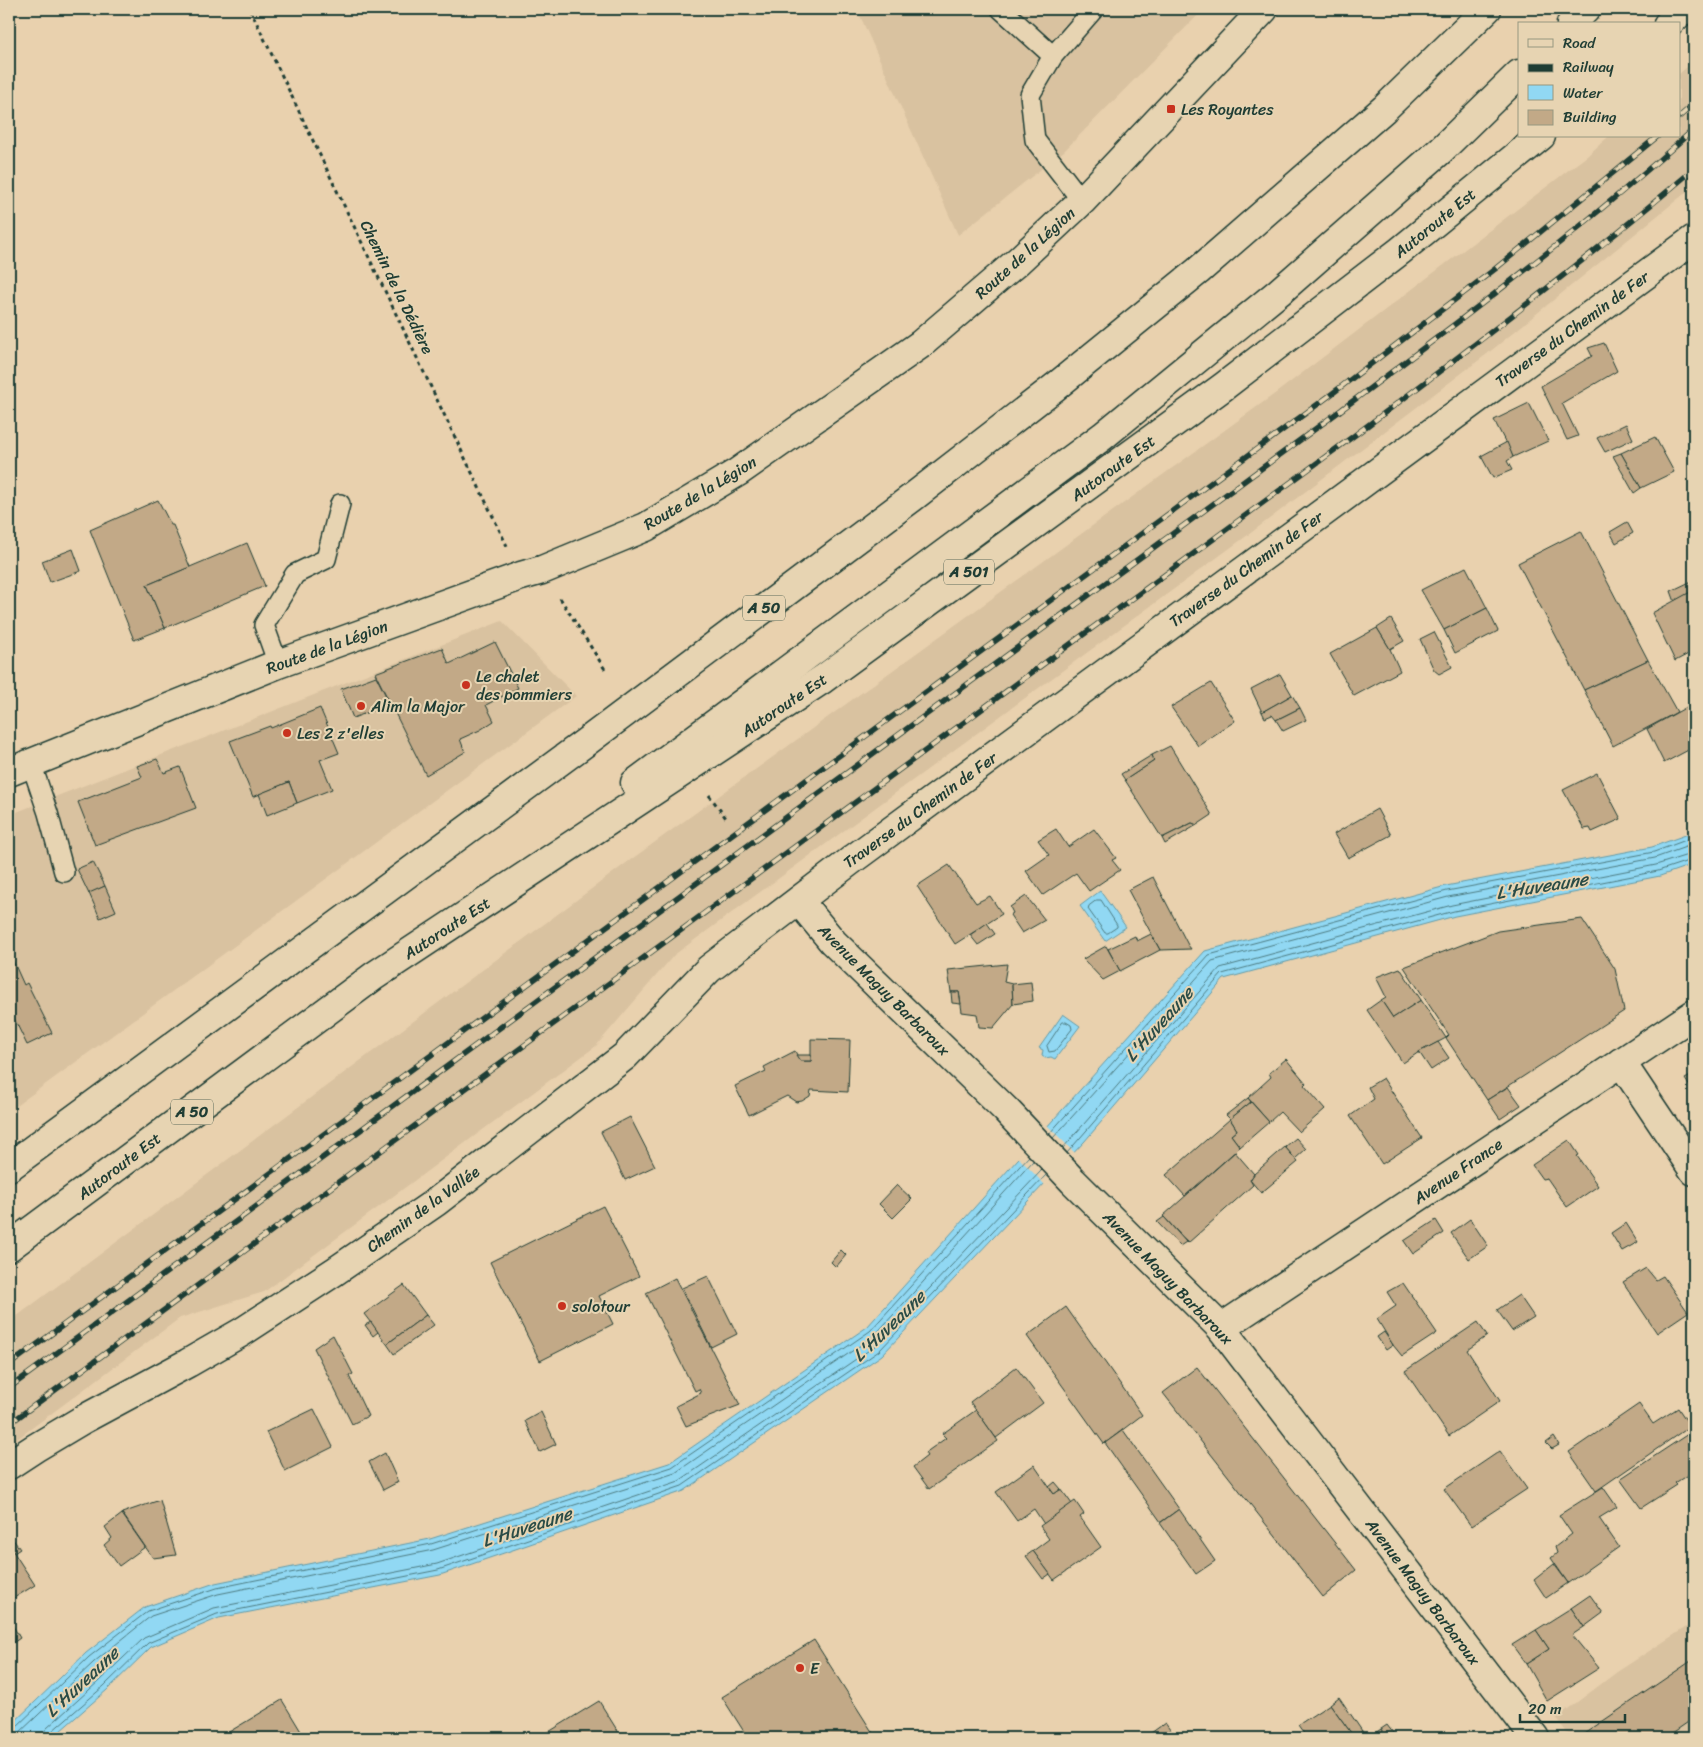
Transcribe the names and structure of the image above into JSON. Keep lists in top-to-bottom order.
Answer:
{
  "streets": {
    "main road": [
      "Autoroute Est",
      "Route de la Légion",
      "Traverse du Chemin de Fer",
      "A 501",
      "A 50",
      "Avenue Maguy Barbaroux",
      "Avenue France",
      "Chemin de la Vallée"
    ],
    "path": ["Chemin de la Dédière"]
  },
  "crossings": [
    ["Autoroute Est", "A 50"],
    ["Route de la Légion", "Chemin de la Dédière"],
    ["Traverse du Chemin de Fer", "Avenue Maguy Barbaroux"],
    ["Traverse du Chemin de Fer", "Chemin de la Vallée"],
    ["Avenue Maguy Barbaroux", "Avenue France"],
    ["Avenue Maguy Barbaroux", "Chemin de la Vallée"]
  ],
  "water": ["L'Huveaune"],
  "places": {
    "transit": ["Les Royantes"],
    "other": [
      "Le chalet des pommiers",
      "Alim la Major",
      "Les 2 z'elles",
      "solotour",
      "E"
    ]
  },
  "legend": [
    "Road",
    "Railway",
    "Water",
    "Building"
  ],
  "scale_bar": "20 m"
}
